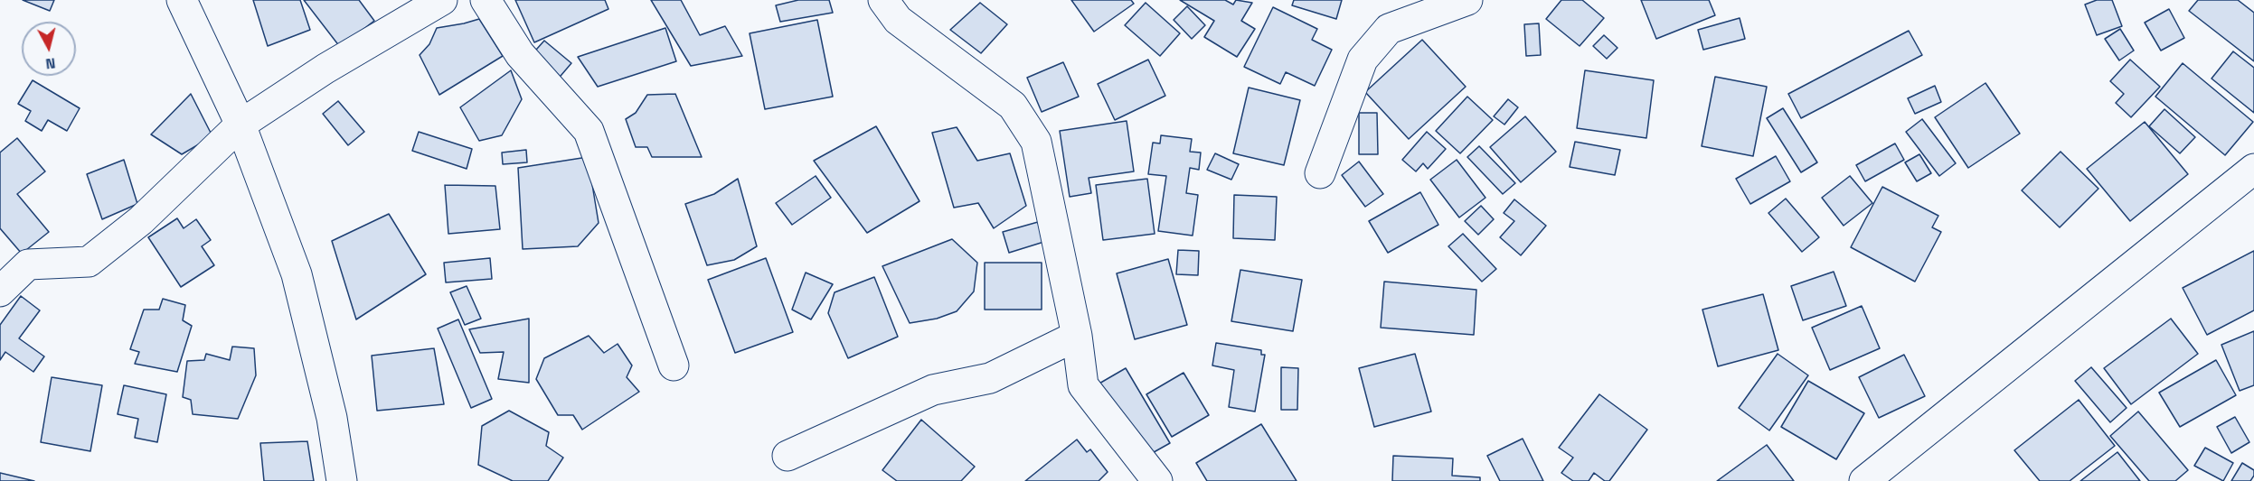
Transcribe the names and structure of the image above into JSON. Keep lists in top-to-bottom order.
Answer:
{
  "north": "bottom"
}
